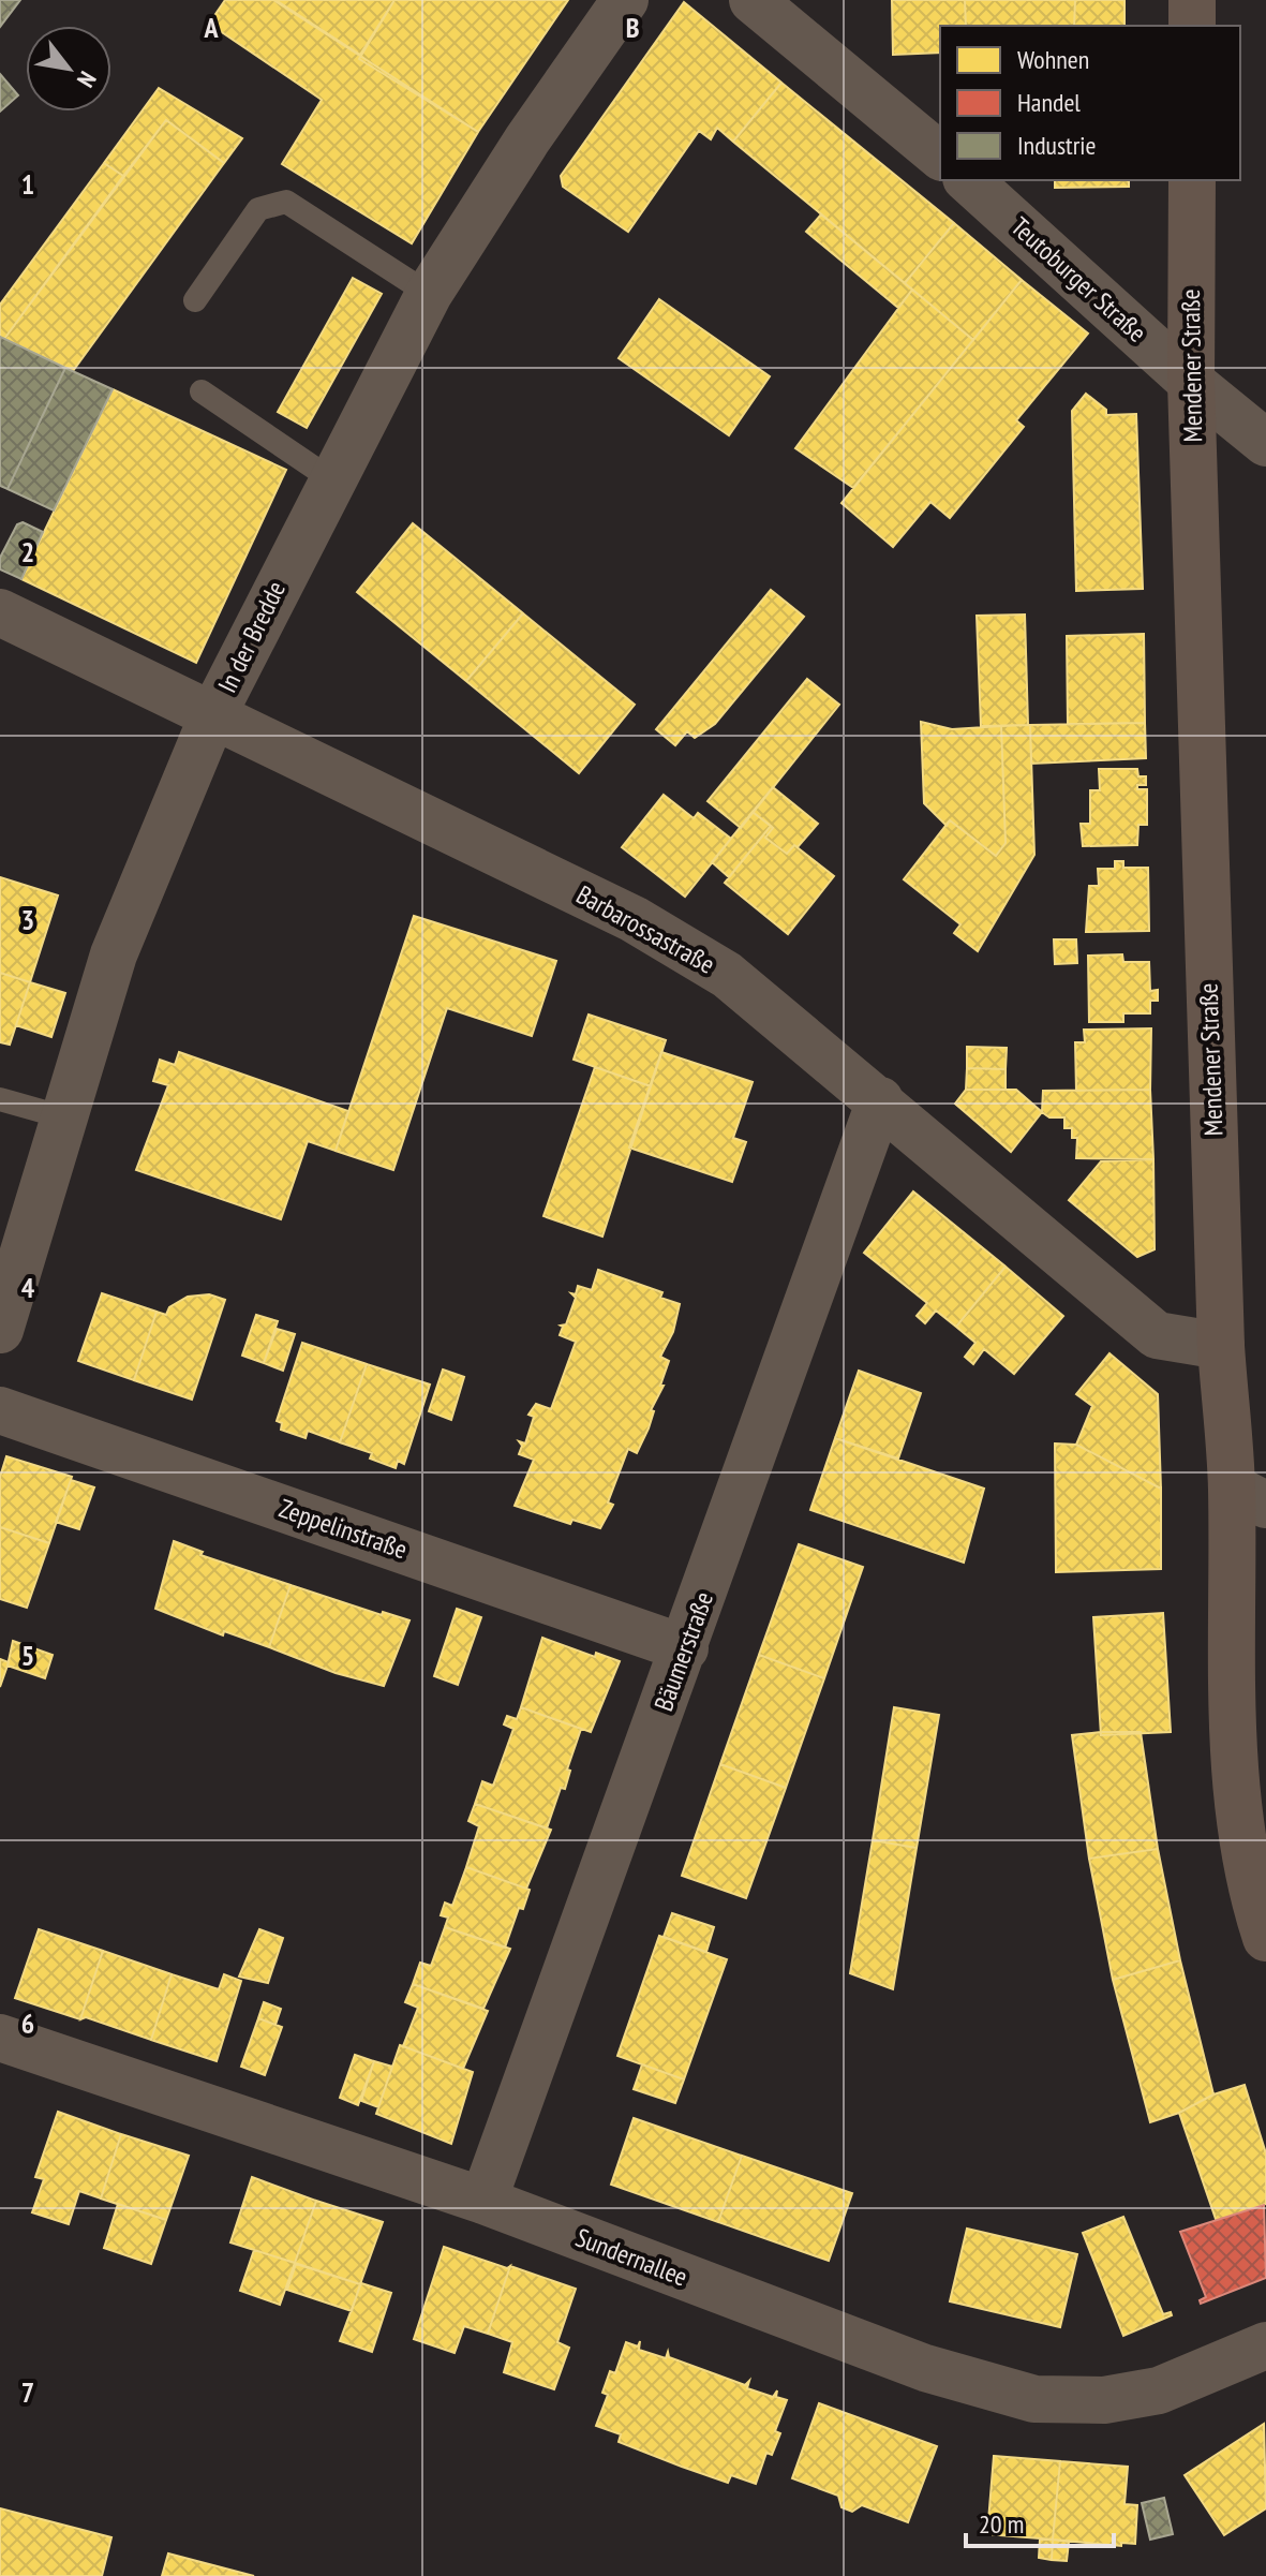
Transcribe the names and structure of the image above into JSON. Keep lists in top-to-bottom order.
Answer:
{
  "streets": {
    "main road": ["Mendener Straße"],
    "street": [
      "Teutoburger Straße",
      "In der Bredde",
      "Barbarossastraße",
      "Zeppelinstraße",
      "Bäumerstraße",
      "Sundernallee"
    ]
  },
  "crossings": [
    ["Teutoburger Straße", "Mendener Straße"],
    ["Mendener Straße", "Barbarossastraße"],
    ["In der Bredde", "Barbarossastraße"],
    ["Barbarossastraße", "Bäumerstraße"],
    ["Zeppelinstraße", "Bäumerstraße"],
    ["Bäumerstraße", "Sundernallee"]
  ],
  "legend": ["Wohnen", "Handel", "Industrie"],
  "scale_bar": "20 m",
  "north": "bottom right",
  "grid": {
    "columns": ["A", "B"],
    "rows": [
      "1",
      "2",
      "3",
      "4",
      "5",
      "6",
      "7"
    ]
  }
}
